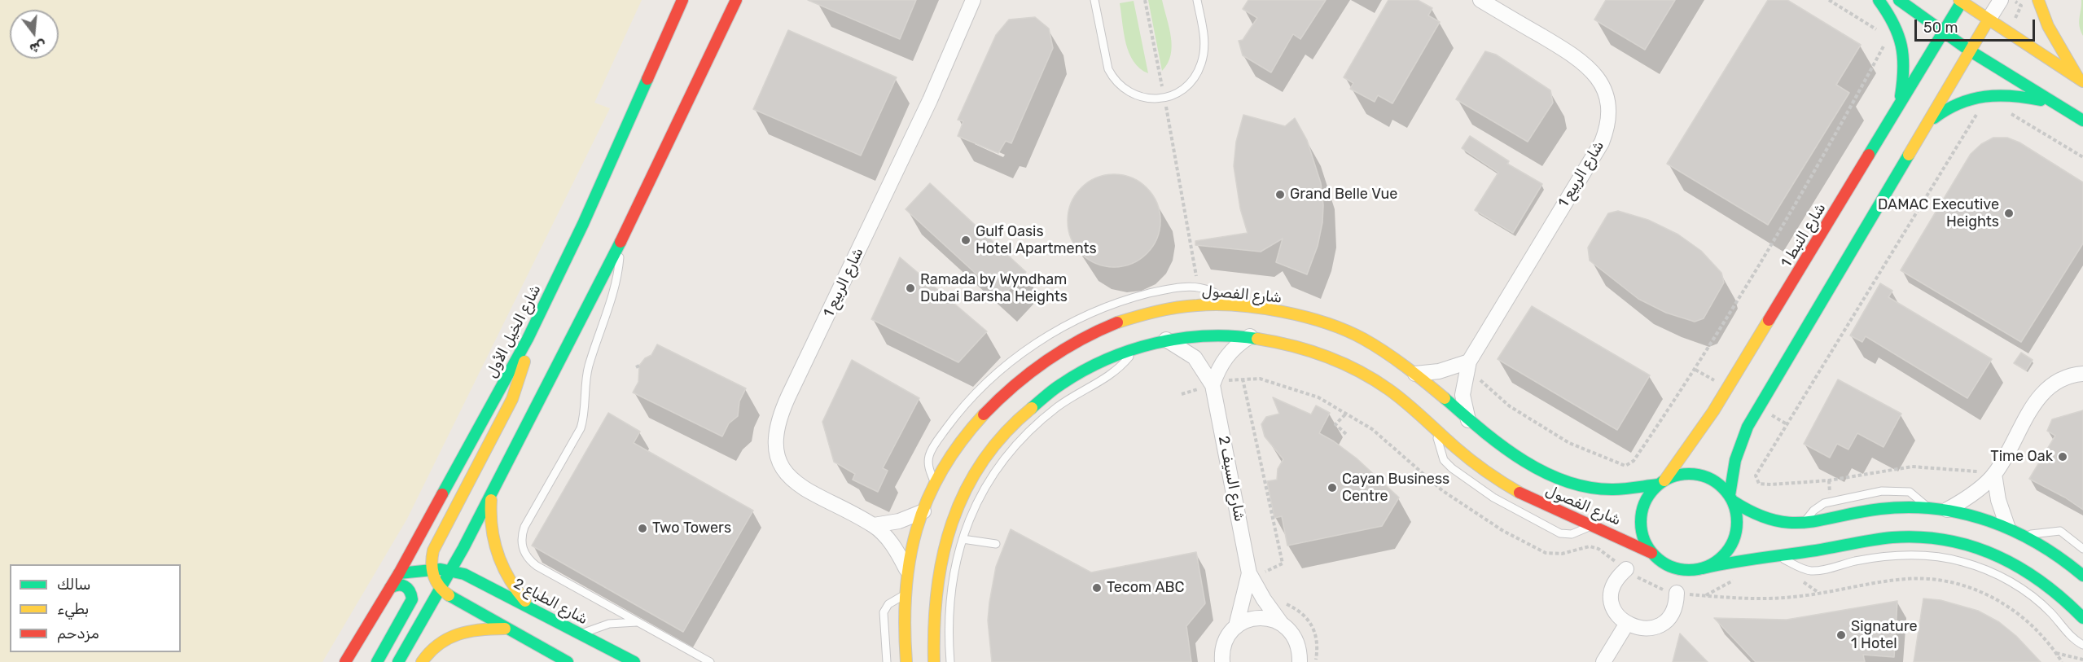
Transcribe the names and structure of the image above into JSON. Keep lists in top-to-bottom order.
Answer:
{
  "streets": {
    "street": [
      "شارع الربيع 1",
      "شارع النبط 1",
      "شارع الفصول",
      "شارع الخيل الأول",
      "شارع السيف 2",
      "شارع الطباع 2"
    ]
  },
  "crossings": [
    ["شارع الربيع 1", "شارع الفصول"],
    ["شارع النبط 1", "شارع الفصول"],
    ["شارع الفصول", "شارع السيف 2"],
    ["شارع الخيل الأول", "شارع الطباع 2"]
  ],
  "places": [
    "Grand Belle Vue",
    "DAMAC Executive Heights",
    "Gulf Oasis Hotel Apartments",
    "Ramada by Wyndham Dubai Barsha Heights",
    "Time Oak",
    "Cayan Business Centre",
    "Two Towers",
    "Tecom ABC",
    "Signature 1 Hotel"
  ],
  "legend": ["سالك", "بطيء", "مزدحم"],
  "scale_bar": "50 m",
  "north": "bottom"
}
